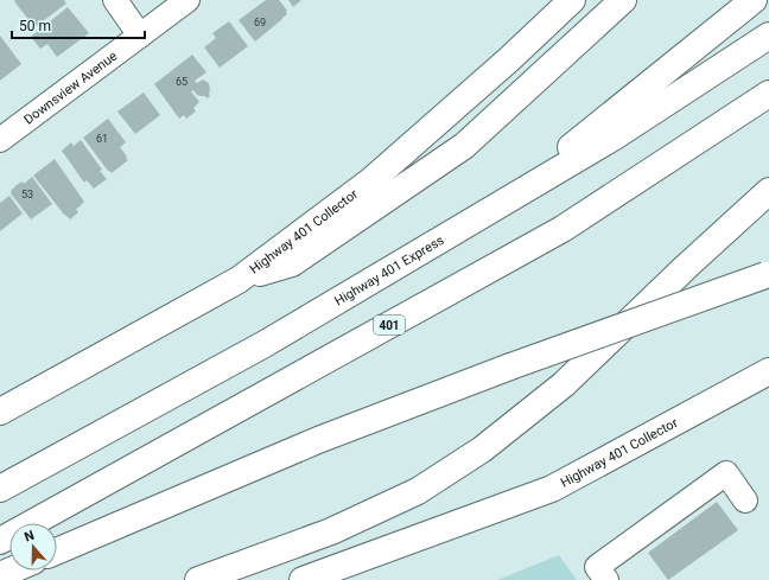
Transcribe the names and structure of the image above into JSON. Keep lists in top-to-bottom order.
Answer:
{
  "streets": {
    "highway": ["Highway 401 Collector", "Highway 401 Express", "401"],
    "street": ["Downsview Avenue"]
  },
  "house_numbers": [
    "69",
    "65",
    "61",
    "53"
  ],
  "scale_bar": "50 m",
  "north": "top"
}
